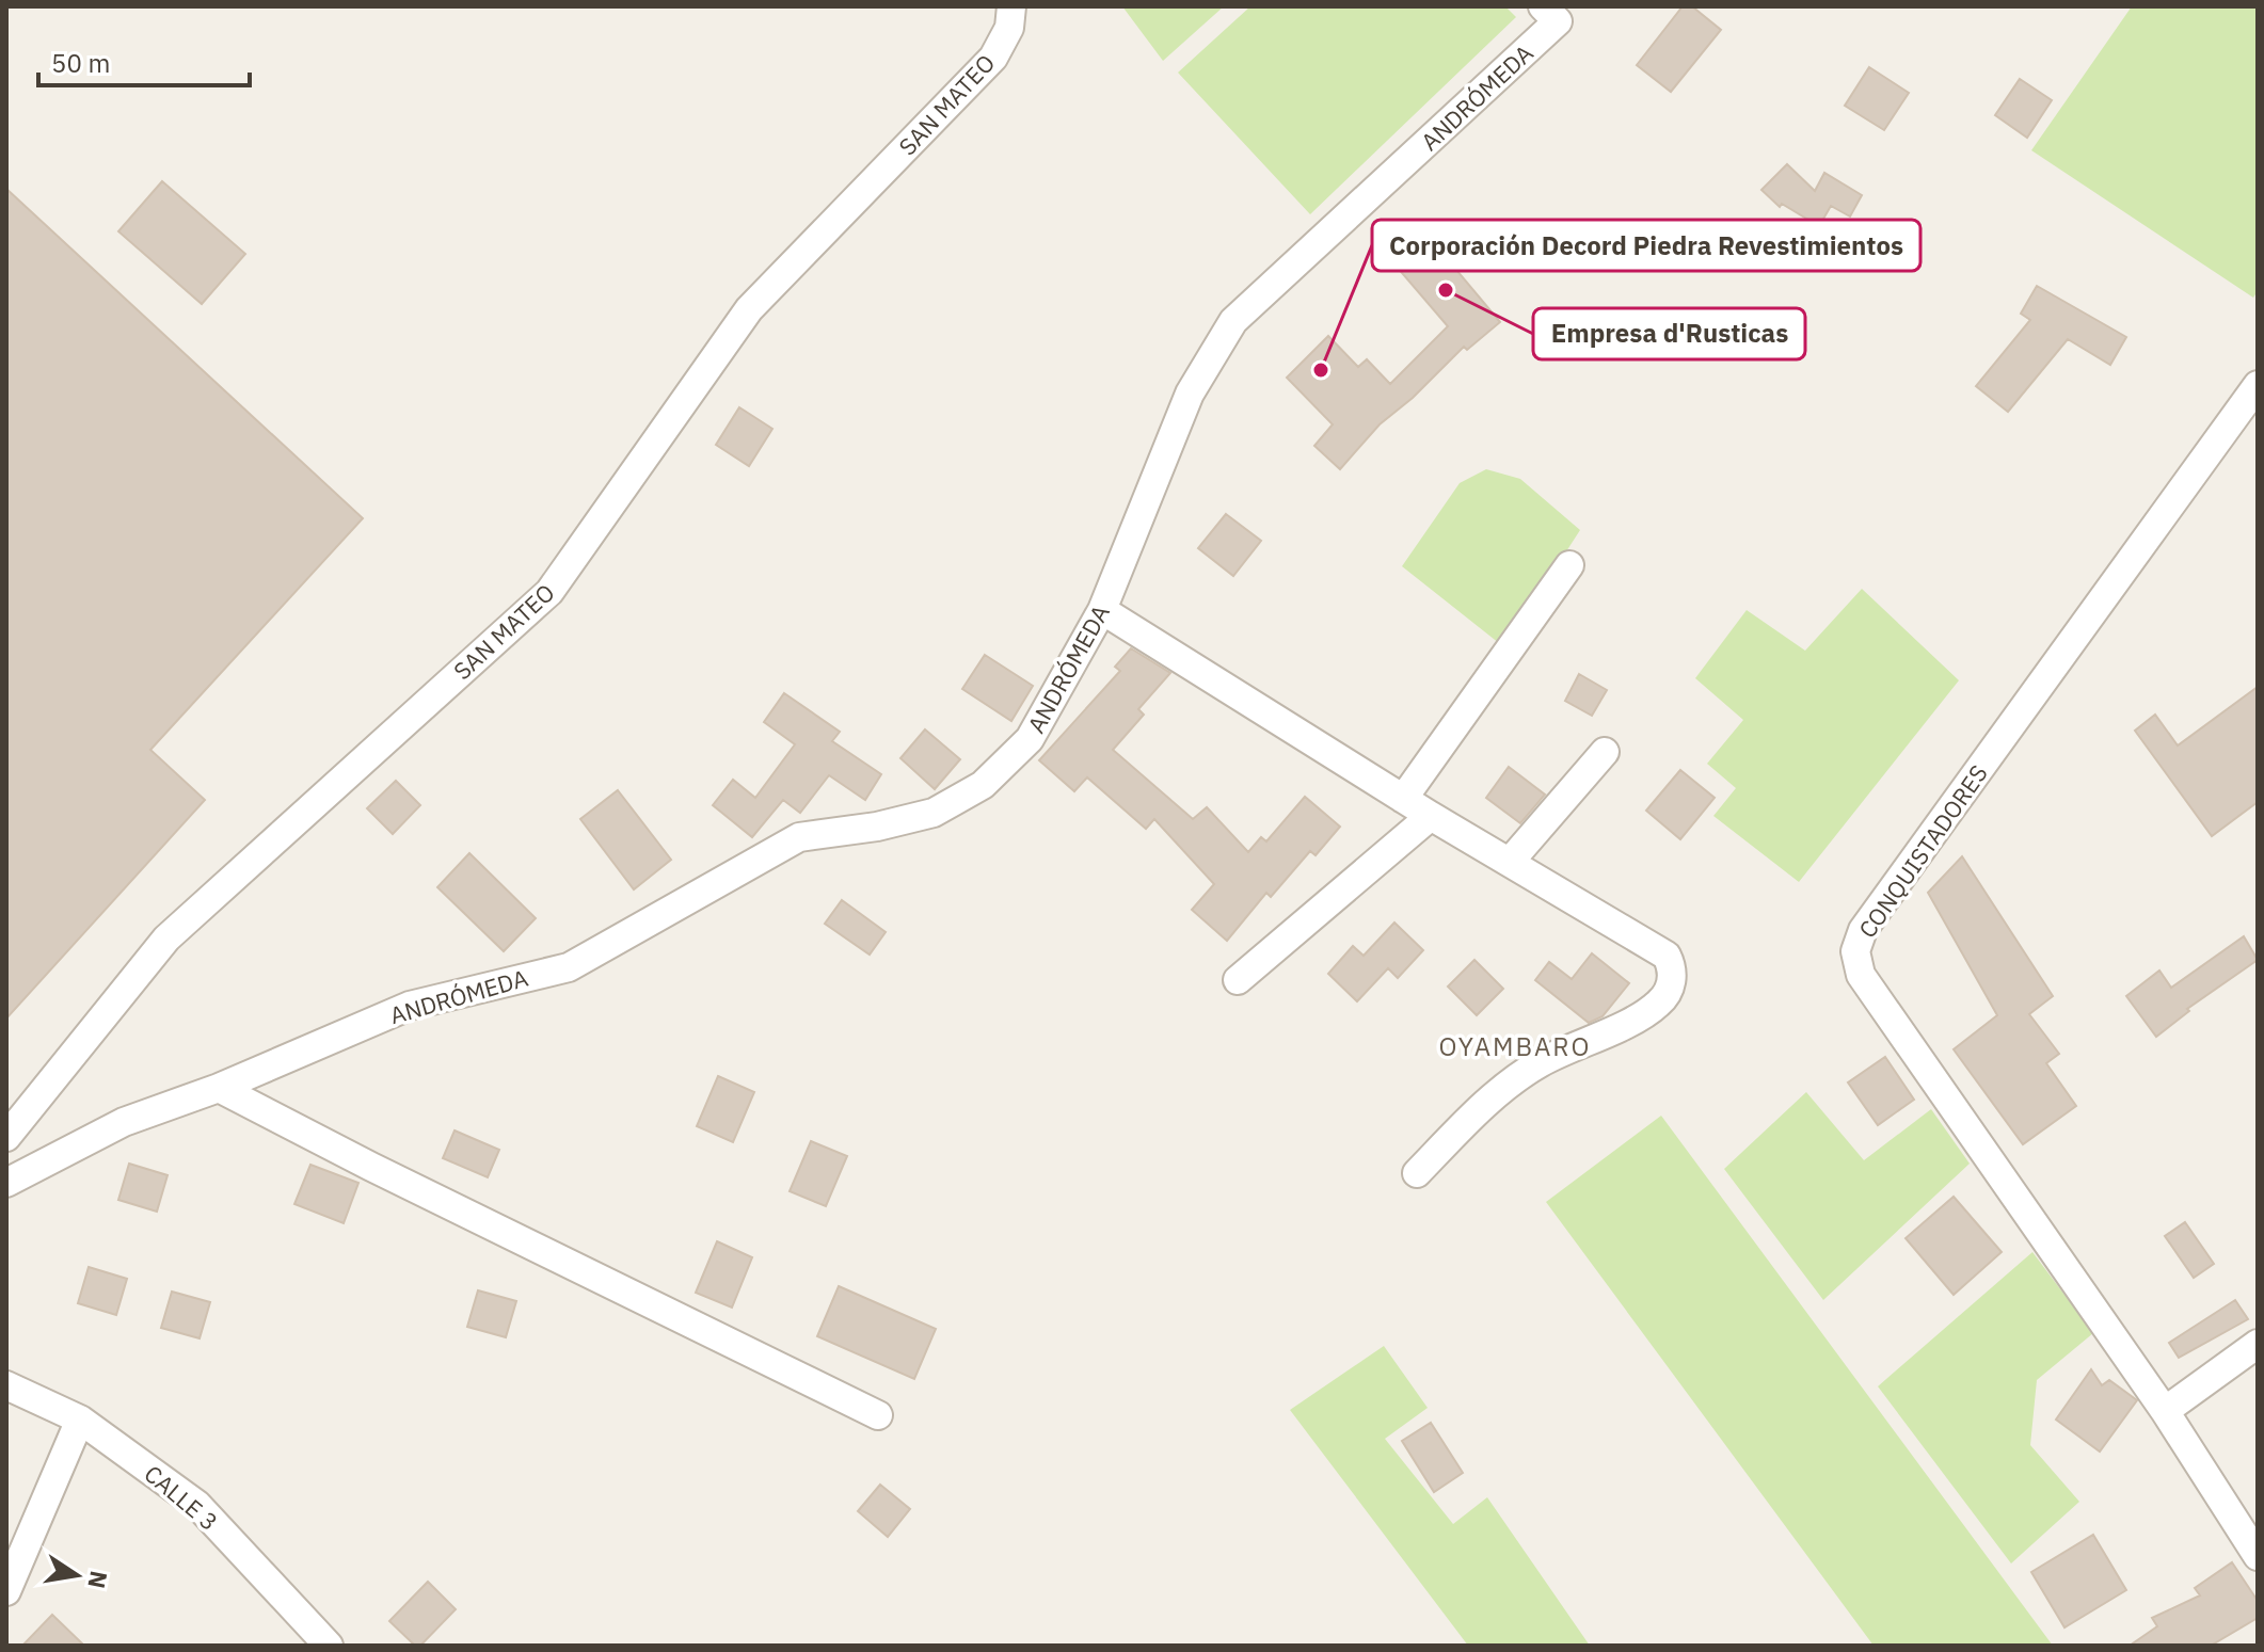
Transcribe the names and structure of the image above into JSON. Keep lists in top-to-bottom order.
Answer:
{
  "streets": {
    "street": [
      "ANDRÓMEDA",
      "SAN MATEO",
      "CONQUISTADORES",
      "CALLE 3"
    ]
  },
  "districts": ["OYAMBARO"],
  "places": ["Empresa d'Rusticas", "Corporación Decord Piedra Revestimientos"],
  "scale_bar": "50 m",
  "north": "right"
}
